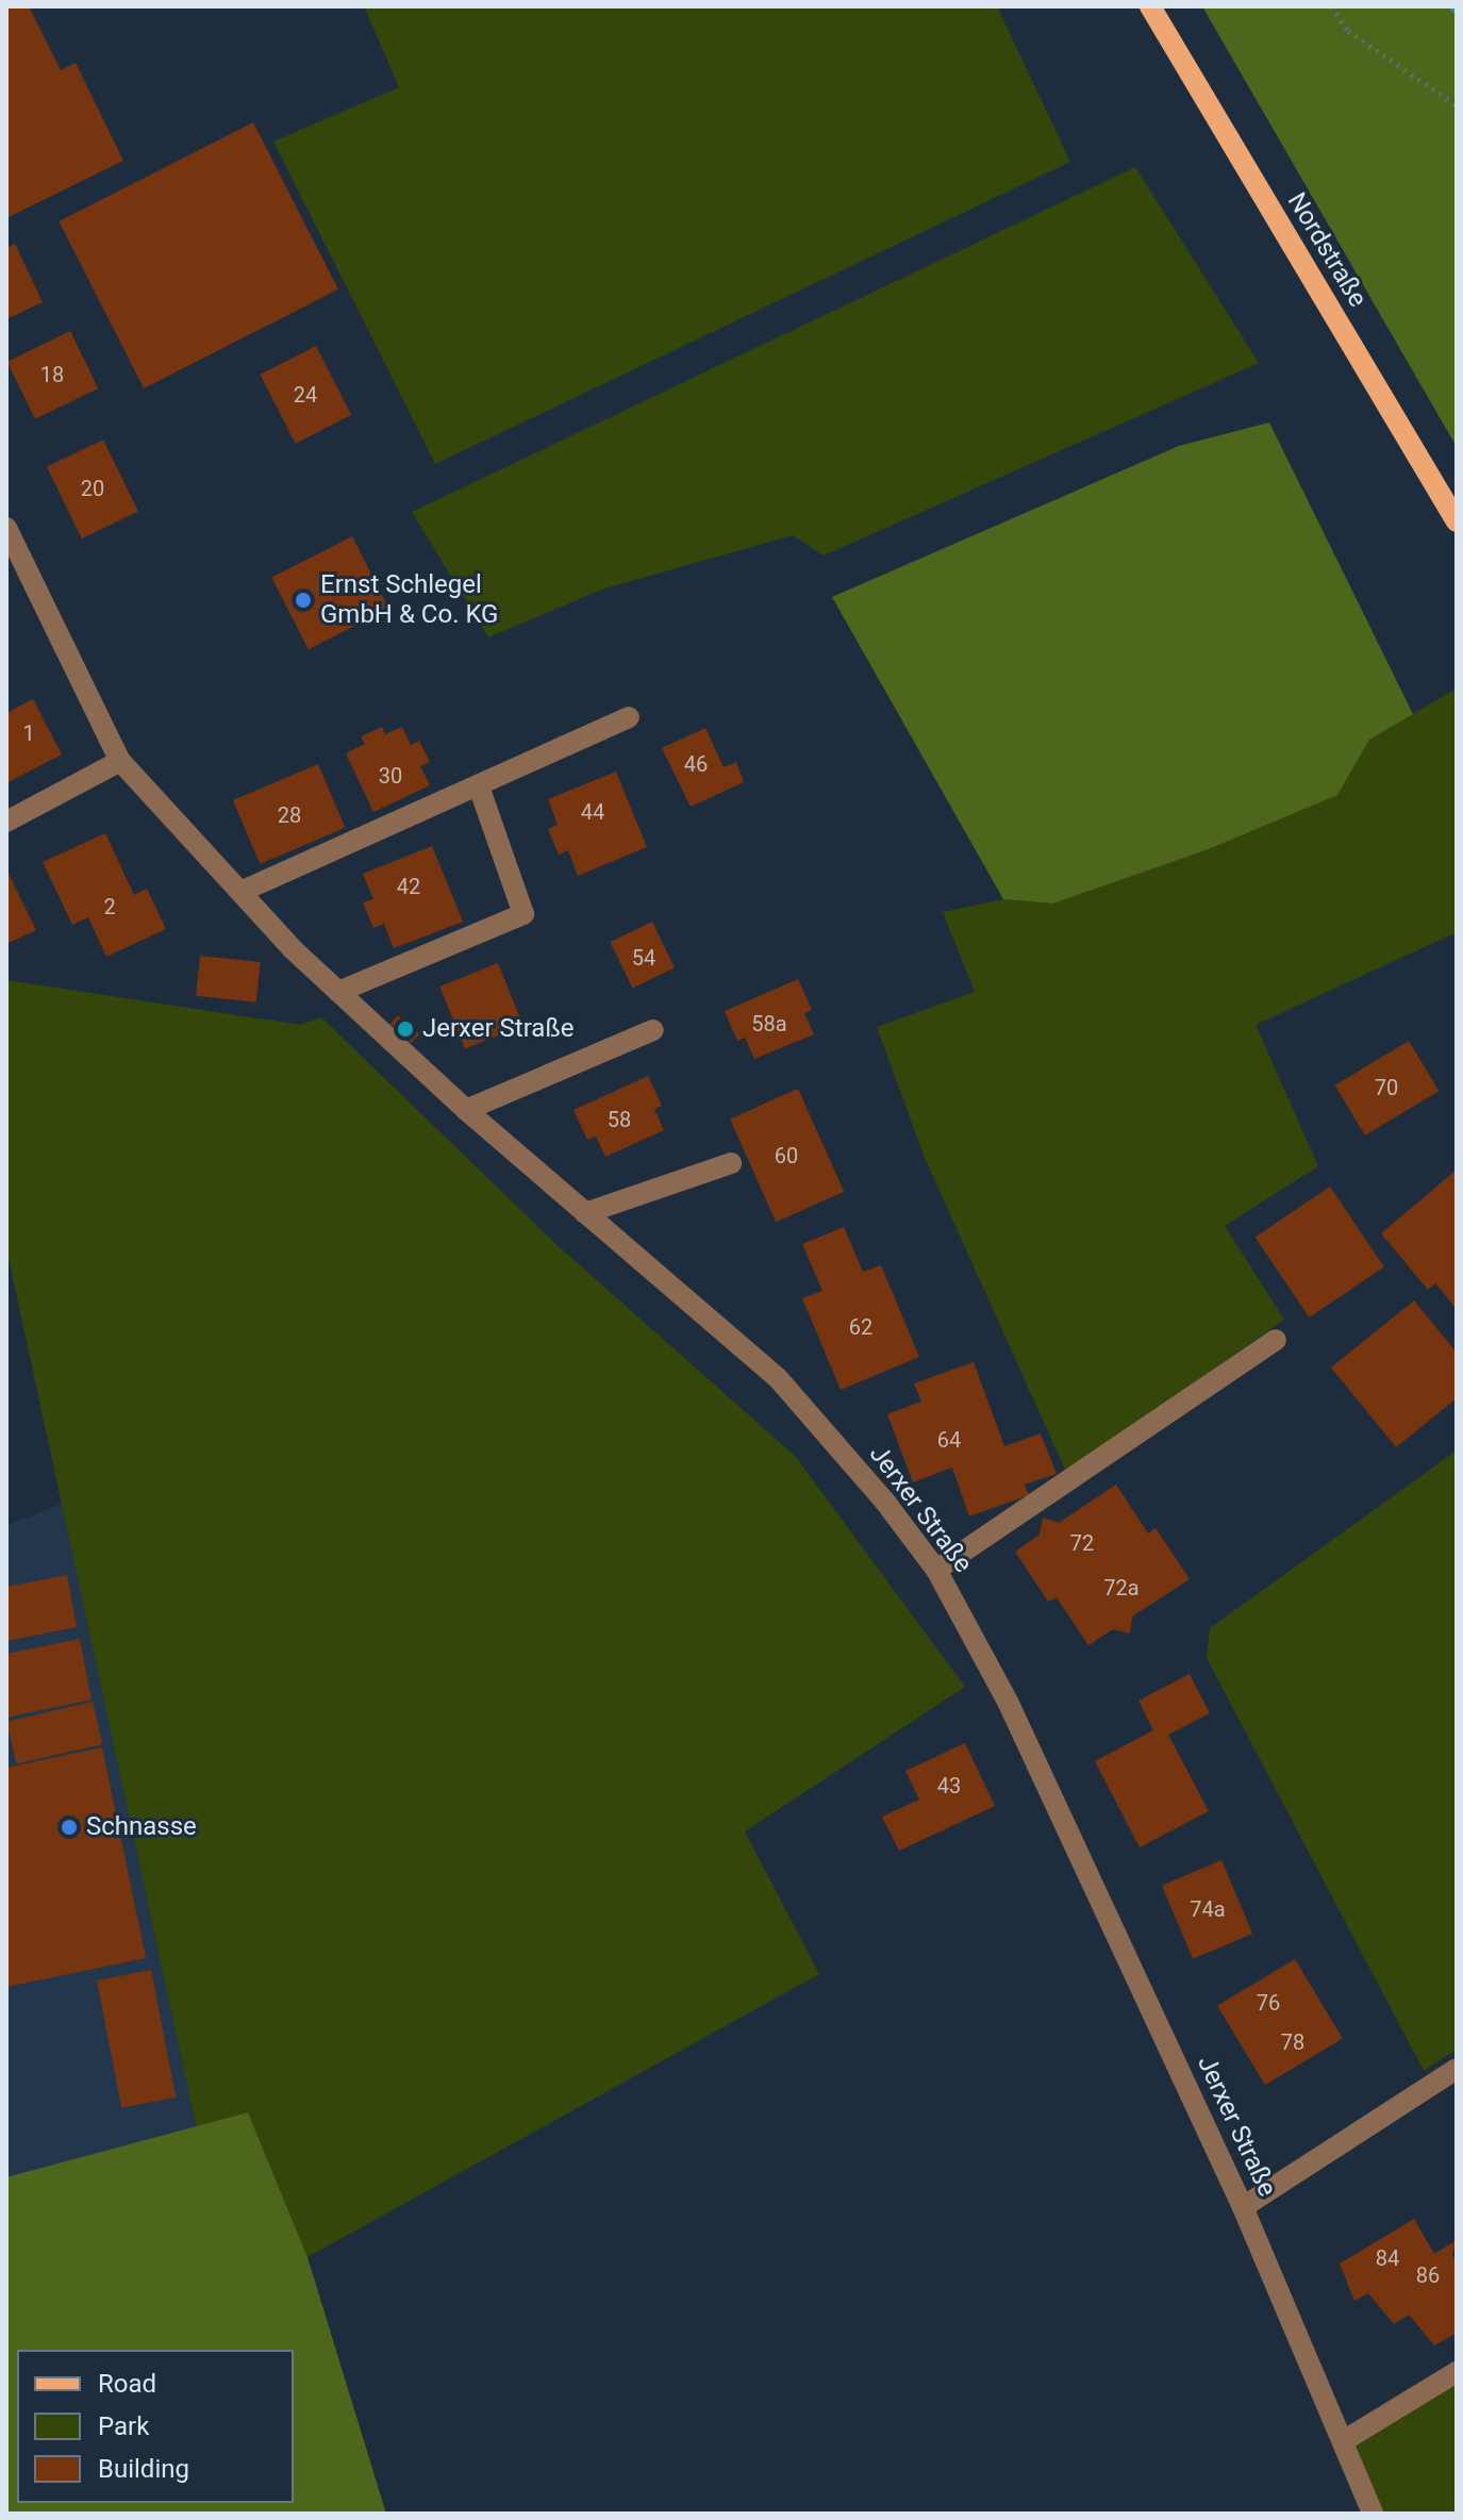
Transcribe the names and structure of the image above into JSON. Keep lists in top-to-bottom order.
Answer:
{
  "streets": {
    "main road": ["Nordstraße"],
    "street": ["Jerxer Straße"]
  },
  "places": ["Ernst Schlegel GmbH & Co. KG", "Jerxer Straße", "Schnasse"],
  "house_numbers": [
    "18",
    "24",
    "20",
    "1",
    "46",
    "30",
    "44",
    "28",
    "42",
    "2",
    "54",
    "58a",
    "70",
    "58",
    "60",
    "62",
    "64",
    "72",
    "72a",
    "43",
    "74a",
    "76",
    "78",
    "84",
    "86"
  ],
  "legend": ["Road", "Park", "Building"]
}
